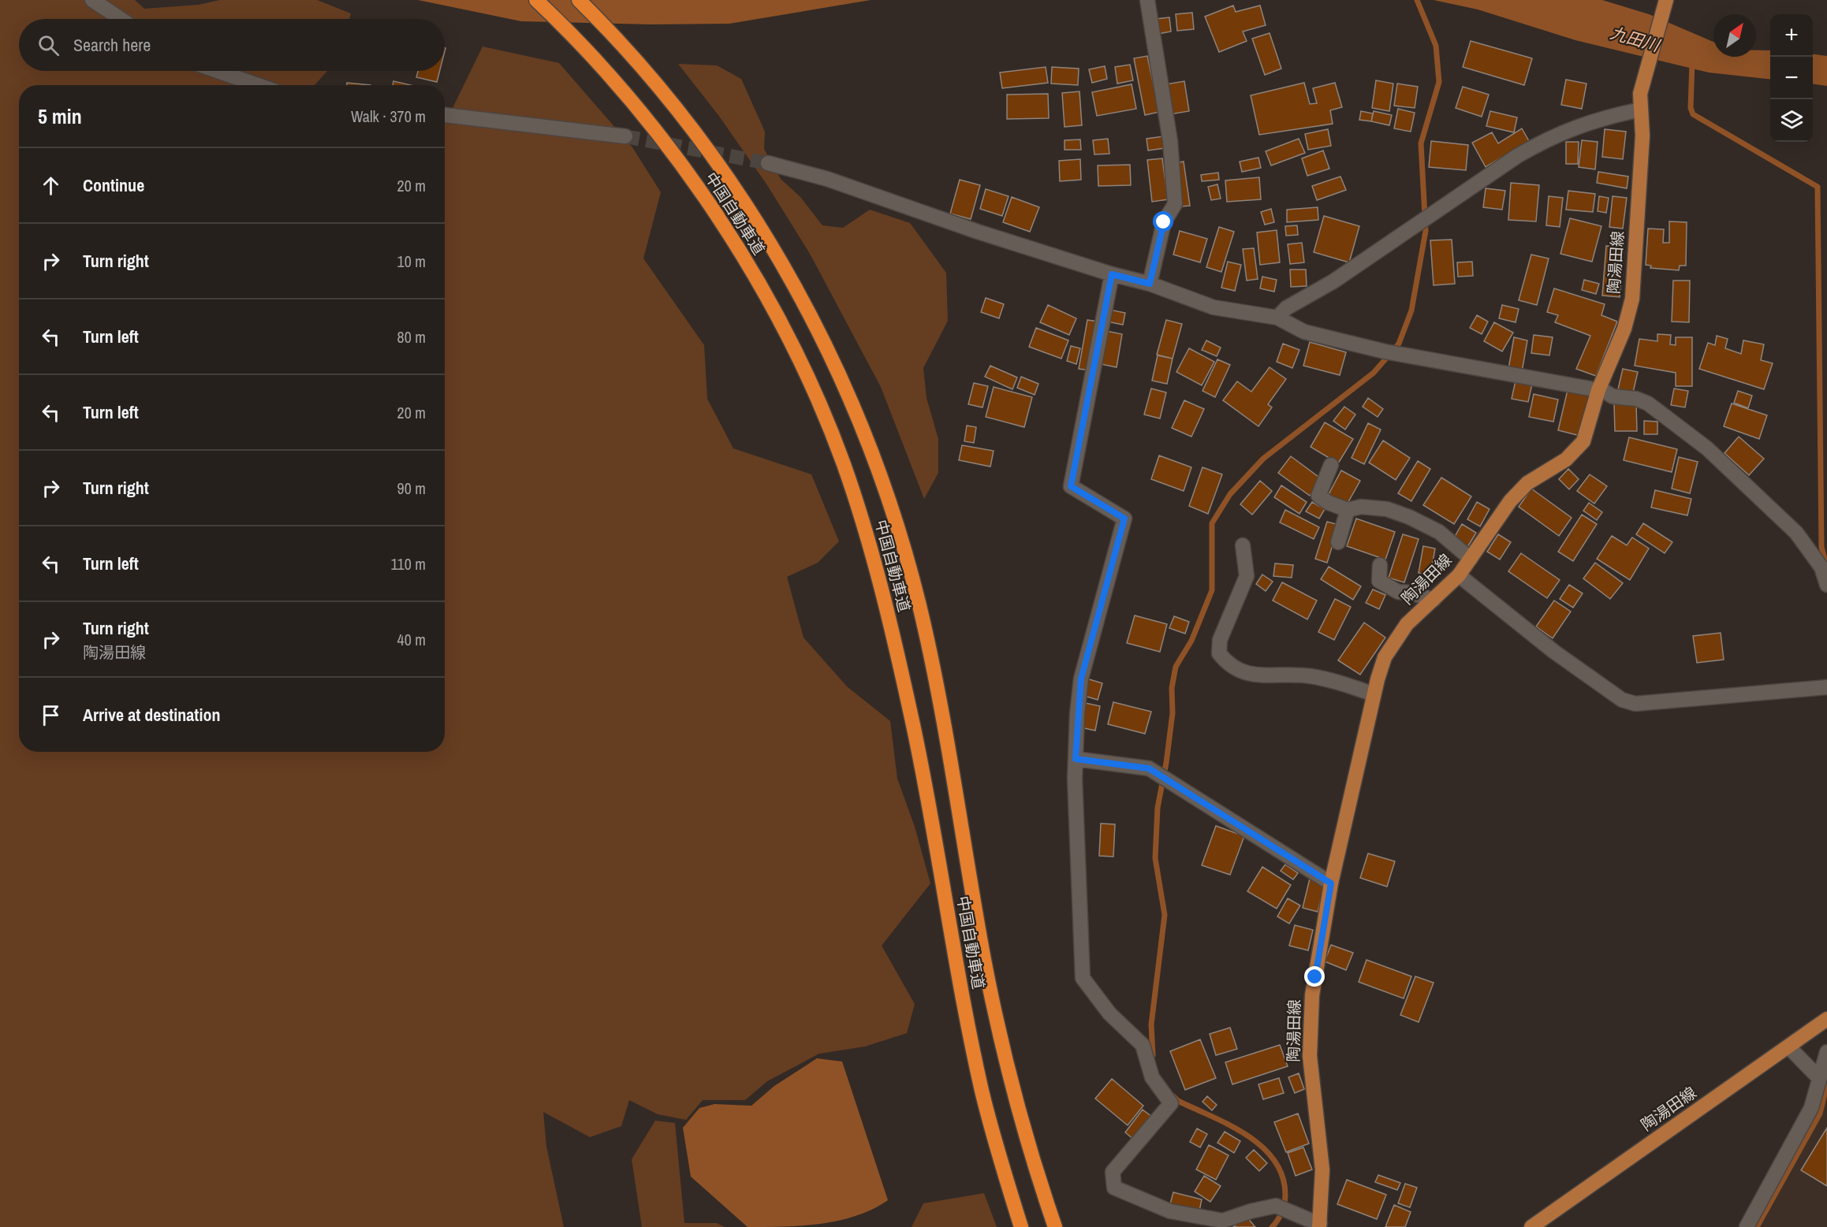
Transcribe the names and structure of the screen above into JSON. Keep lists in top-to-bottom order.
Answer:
{
  "streets": {
    "highway": ["中国自動車道"],
    "main road": ["陶湯田線"]
  },
  "water": ["九田川"],
  "north": "top right",
  "page": {
    "map_buttons": ["+", "−"],
    "search": "Search here",
    "heading": ["5 min", "Walk · 370 m"],
    "list": [
      ["Continue", "20 m"],
      ["Turn right", "10 m"],
      ["Turn left", "80 m"],
      ["Turn left", "20 m"],
      ["Turn right", "90 m"],
      ["Turn left", "110 m"],
      ["Turn right", "陶湯田線", "40 m"],
      "Arrive at destination"
    ]
  }
}
